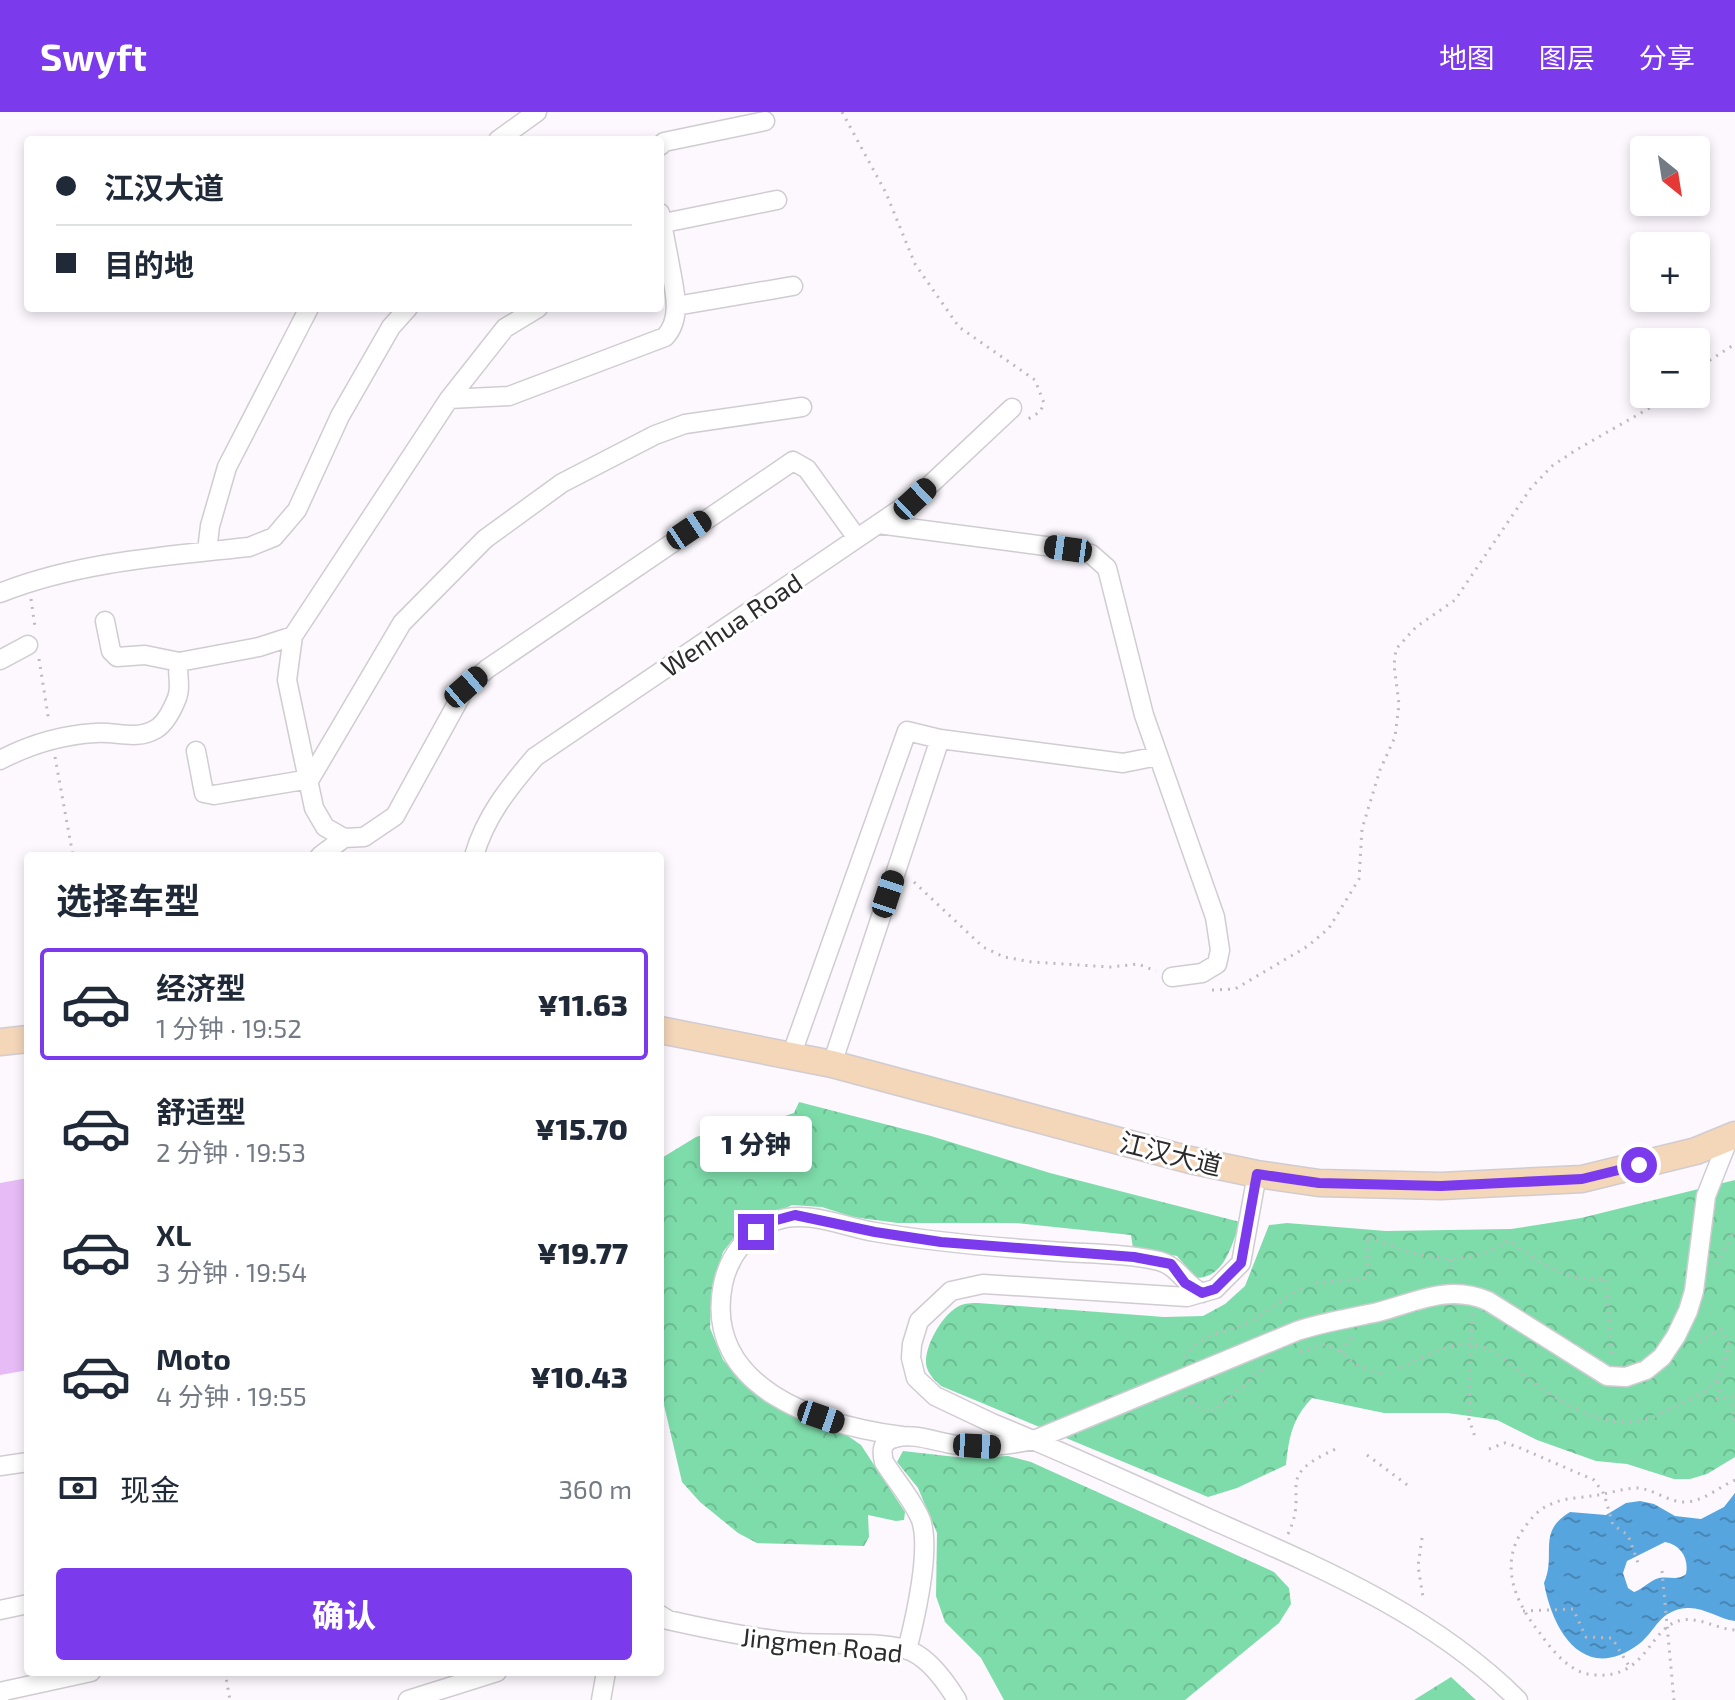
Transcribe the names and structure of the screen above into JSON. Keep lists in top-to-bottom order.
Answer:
{
  "streets": {
    "main road": ["江汉大道"],
    "street": ["Wenhua Road", "Jingmen Road"]
  },
  "north": "bottom right",
  "page": {
    "header": "Swyft",
    "nav": ["地图", "图层", "分享"],
    "map_buttons": ["+", "−"],
    "banner": ["江汉大道", "目的地"],
    "heading": "选择车型",
    "list": [
      {
        "name": "经济型",
        "note": "1 分钟 · 19:52",
        "value": "¥11.63"
      },
      {
        "name": "舒适型",
        "note": "2 分钟 · 19:53",
        "value": "¥15.70"
      },
      {
        "name": "XL",
        "note": "3 分钟 · 19:54",
        "value": "¥19.77"
      },
      {
        "name": "Moto",
        "note": "4 分钟 · 19:55",
        "value": "¥10.43"
      }
    ],
    "bubble": "1 分钟",
    "pay": ["现金", "360 m"],
    "buttons": "确认"
  }
}
